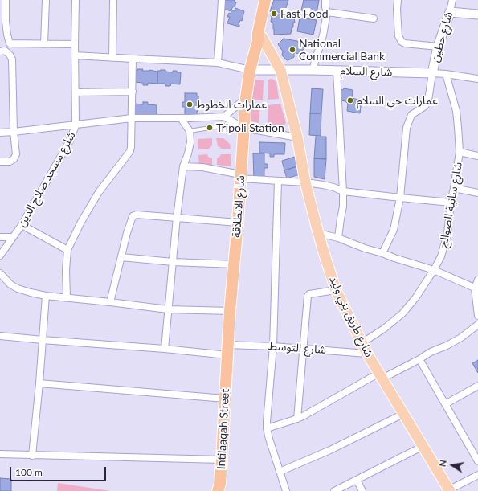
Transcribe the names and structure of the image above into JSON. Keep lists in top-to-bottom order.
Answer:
{
  "streets": {
    "highway": ["شارع الانطلاقة", "Intilaaqah Street"],
    "main road": ["شارع طريق بني وليد"],
    "street": [
      "شارع حطين",
      "شارع السلام",
      "شلرع مسجد صلاح الدين",
      "شارع سانية الصوالح",
      "شارع التوسط"
    ]
  },
  "crossings": [
    ["شارع حطين", "شارع السلام"],
    ["شارع السلام", "شارع الانطلاقة"],
    ["شارع السلام", "شارع طريق بني وليد"],
    ["شارع سانية الصوالح", "شارع طريق بني وليد"],
    ["شارع الانطلاقة", "شارع طريق بني وليد"],
    ["شارع الانطلاقة", "شارع التوسط"],
    ["شارع الانطلاقة", "Intilaaqah Street"],
    ["شارع طريق بني وليد", "شارع التوسط"],
    ["شارع التوسط", "Intilaaqah Street"]
  ],
  "places": [
    "Fast Food",
    "National Commercial Bank",
    "عمارات حي السلام",
    "عمارات الخطوط",
    "Tripoli Station"
  ],
  "scale_bar": "100 m",
  "north": "left"
}
